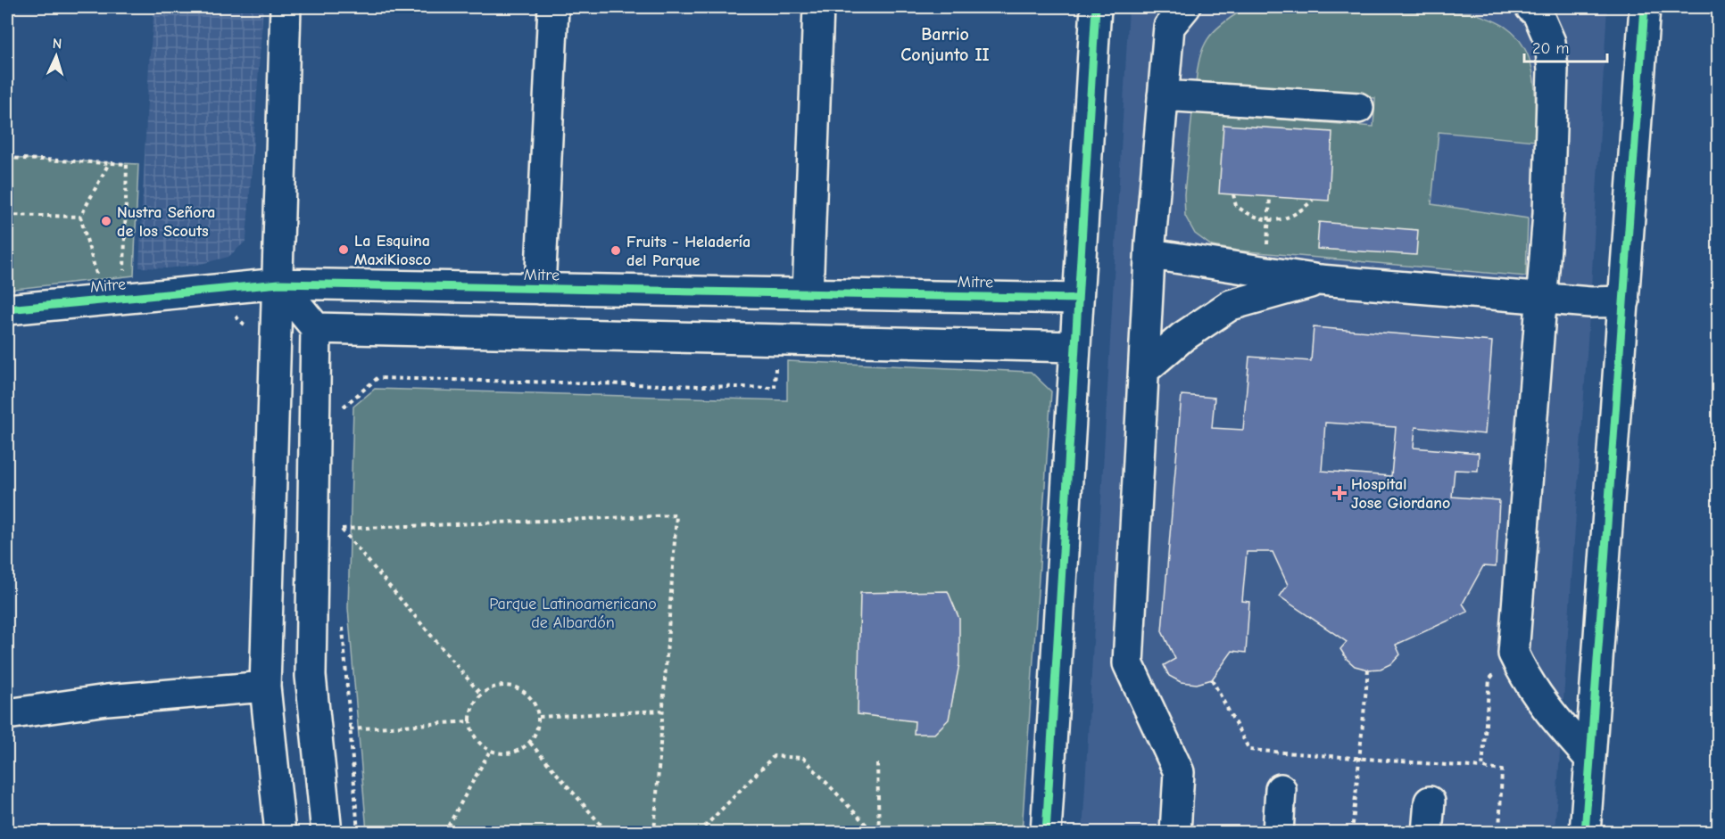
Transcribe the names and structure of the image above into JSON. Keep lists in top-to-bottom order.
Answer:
{
  "streets": {
    "street": ["Mitre"]
  },
  "districts": ["Barrio Conjunto II"],
  "parks": ["Parque Latinoamericano de Albardón"],
  "places": {
    "other": ["Nustra Señora de los Scouts", "La Esquina MaxiKiosco", "Fruits - Heladería del Parque"],
    "health": ["Hospital Jose Giordano"]
  },
  "scale_bar": "20 m",
  "north": "top"
}
